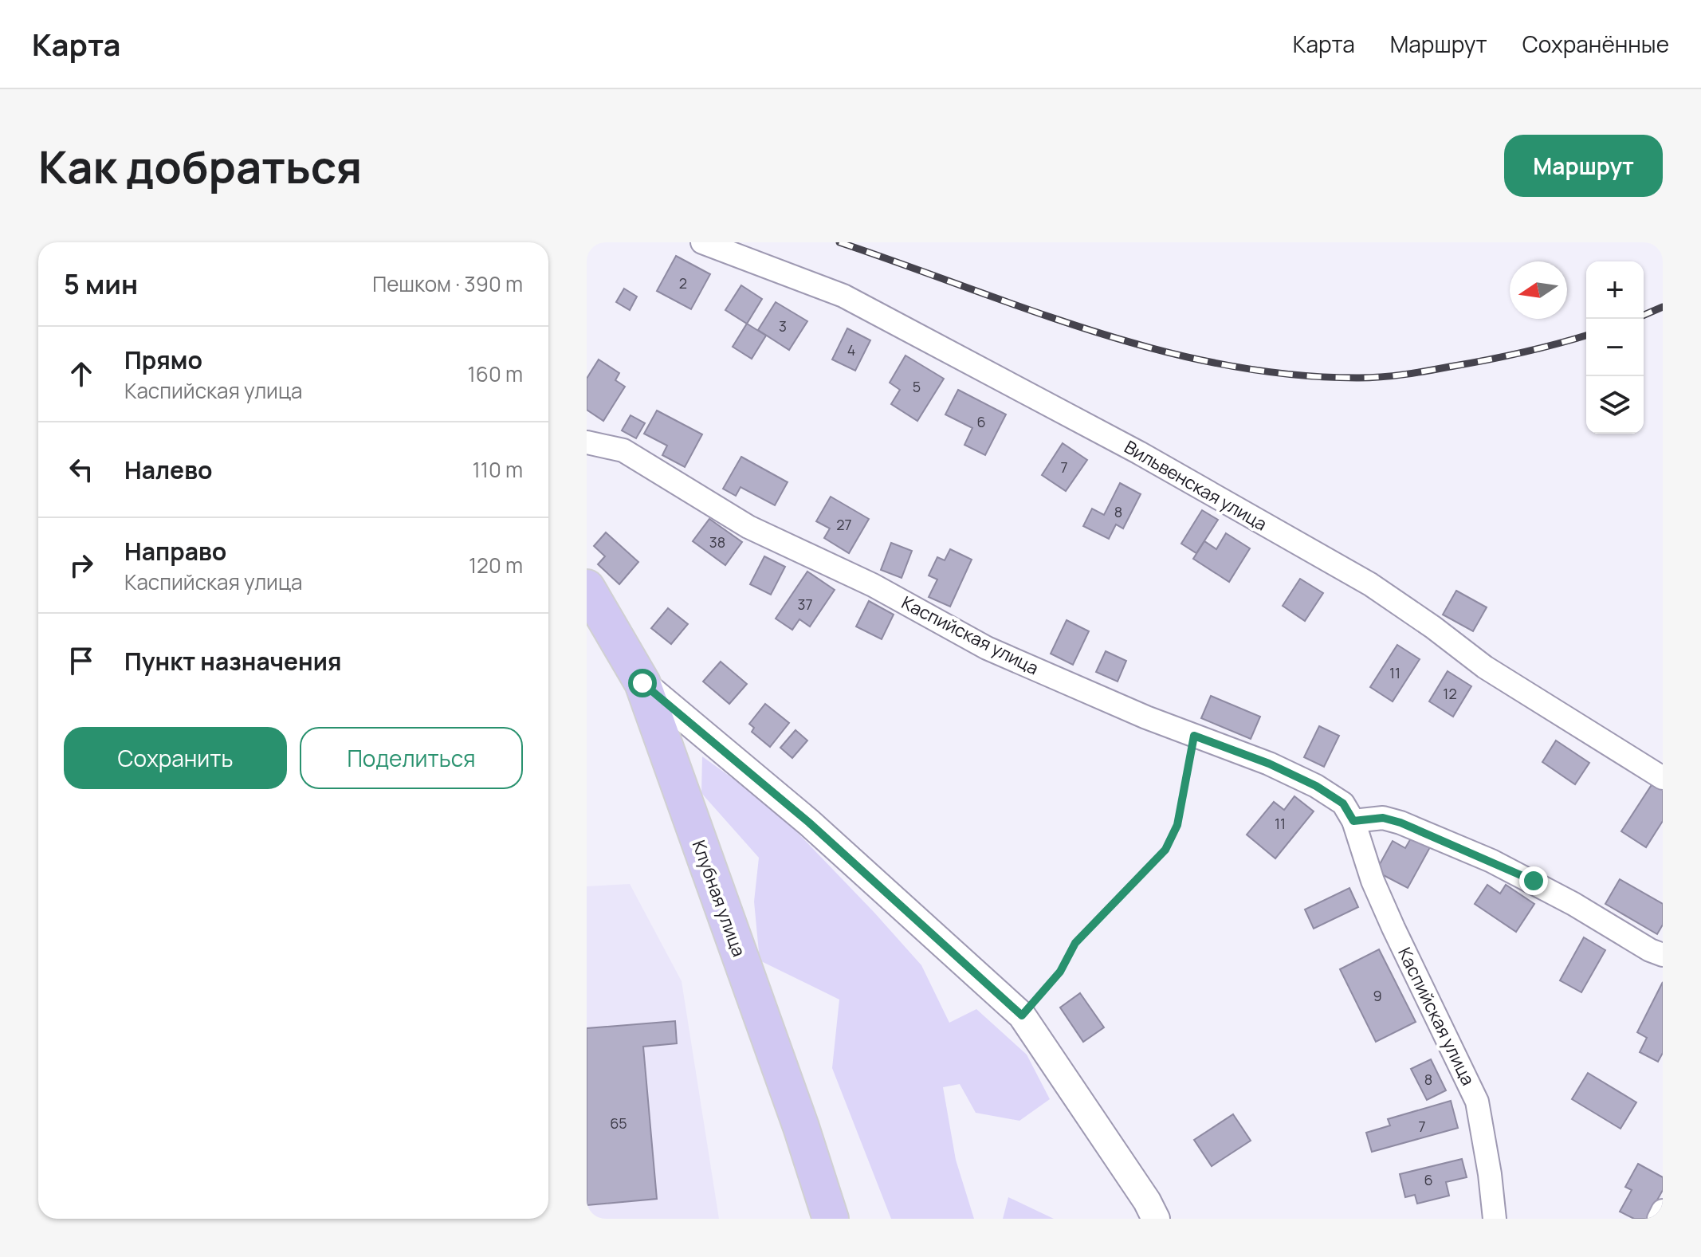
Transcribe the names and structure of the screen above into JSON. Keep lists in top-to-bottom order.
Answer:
{
  "streets": {
    "main road": ["Клубная улица"],
    "street": ["Вильвенская улица", "Каспийская улица"]
  },
  "house_numbers": [
    "2",
    "3",
    "4",
    "5",
    "6",
    "7",
    "8",
    "27",
    "38",
    "37",
    "11",
    "12",
    "11",
    "9",
    "8",
    "65",
    "7",
    "6"
  ],
  "north": "left",
  "page": {
    "header": "Карта",
    "nav": ["Карта", "Маршрут", "Сохранённые"],
    "buttons": [
      "Маршрут",
      ["Сохранить", "Поделиться"]
    ],
    "title": "Как добраться",
    "heading": ["5 мин", "Пешком · 390 m"],
    "map_buttons": ["+", "−"],
    "list": [
      ["Прямо", "Каспийская улица", "160 m"],
      ["Налево", "110 m"],
      ["Направо", "Каспийская улица", "120 m"],
      "Пункт назначения"
    ]
  }
}
